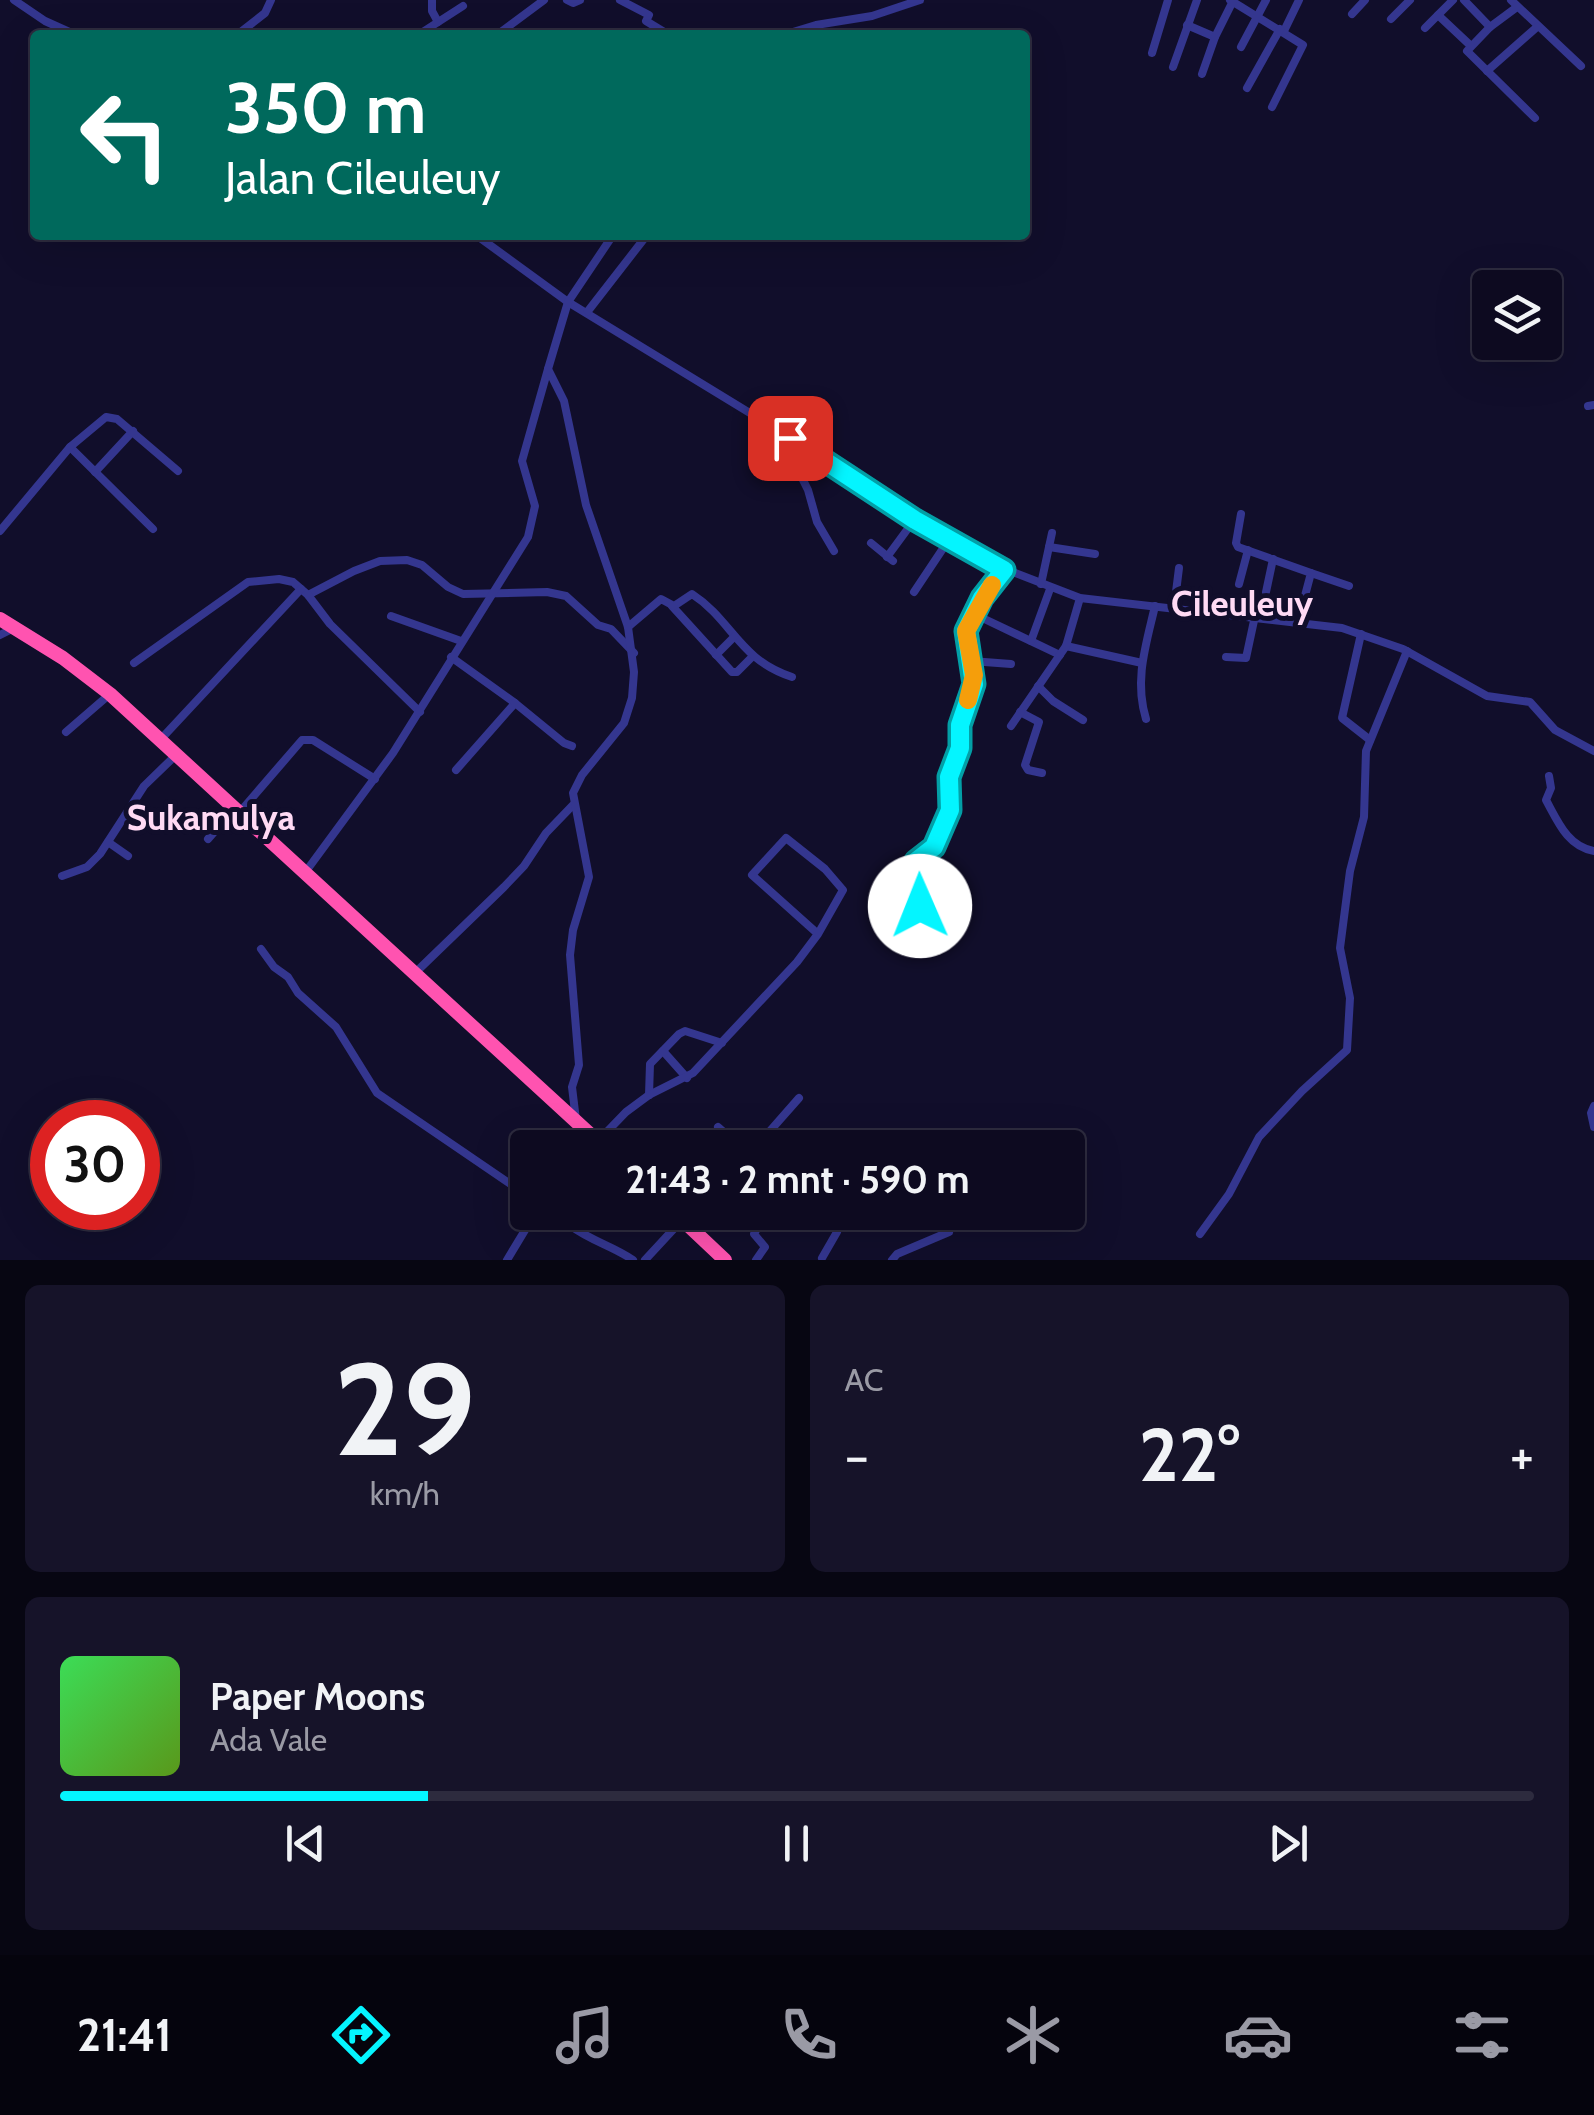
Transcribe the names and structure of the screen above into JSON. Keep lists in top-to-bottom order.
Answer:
{
  "districts": ["Cileuleuy", "Sukamulya"],
  "page": {
    "turn": ["350 m", "Jalan Cileuleuy"],
    "limit": "30",
    "trip": "21:43 · 2 mnt · 590 m",
    "tile": [
      ["29", "km/h"],
      "AC"
    ],
    "heat": ["−", "22°", "+"],
    "song": ["Paper Moons", "Ada Vale"],
    "tabs": "21:41"
  }
}
